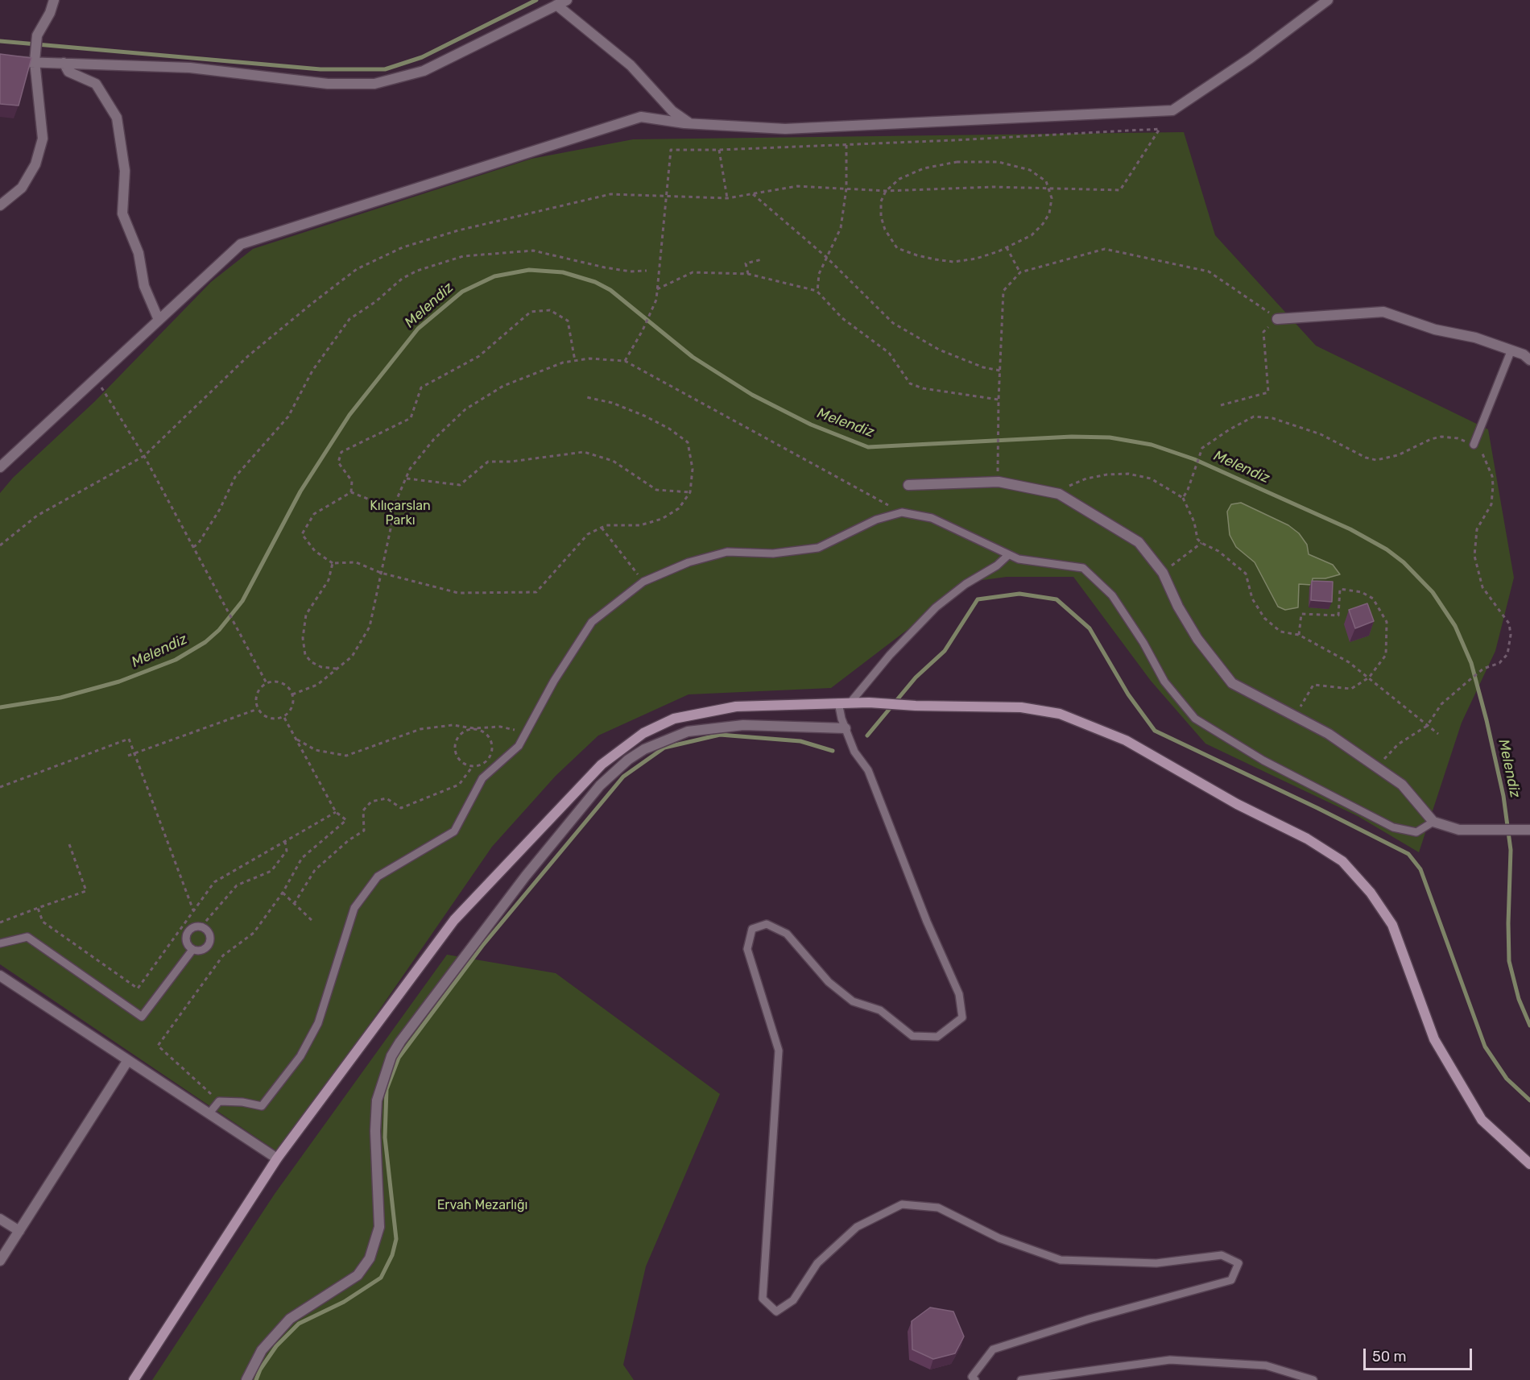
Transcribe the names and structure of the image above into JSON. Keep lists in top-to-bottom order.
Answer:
{
  "water": ["Melendiz"],
  "parks": ["Kılıçarslan Parkı", "Ervah Mezarlığı"],
  "scale_bar": "50 m"
}
